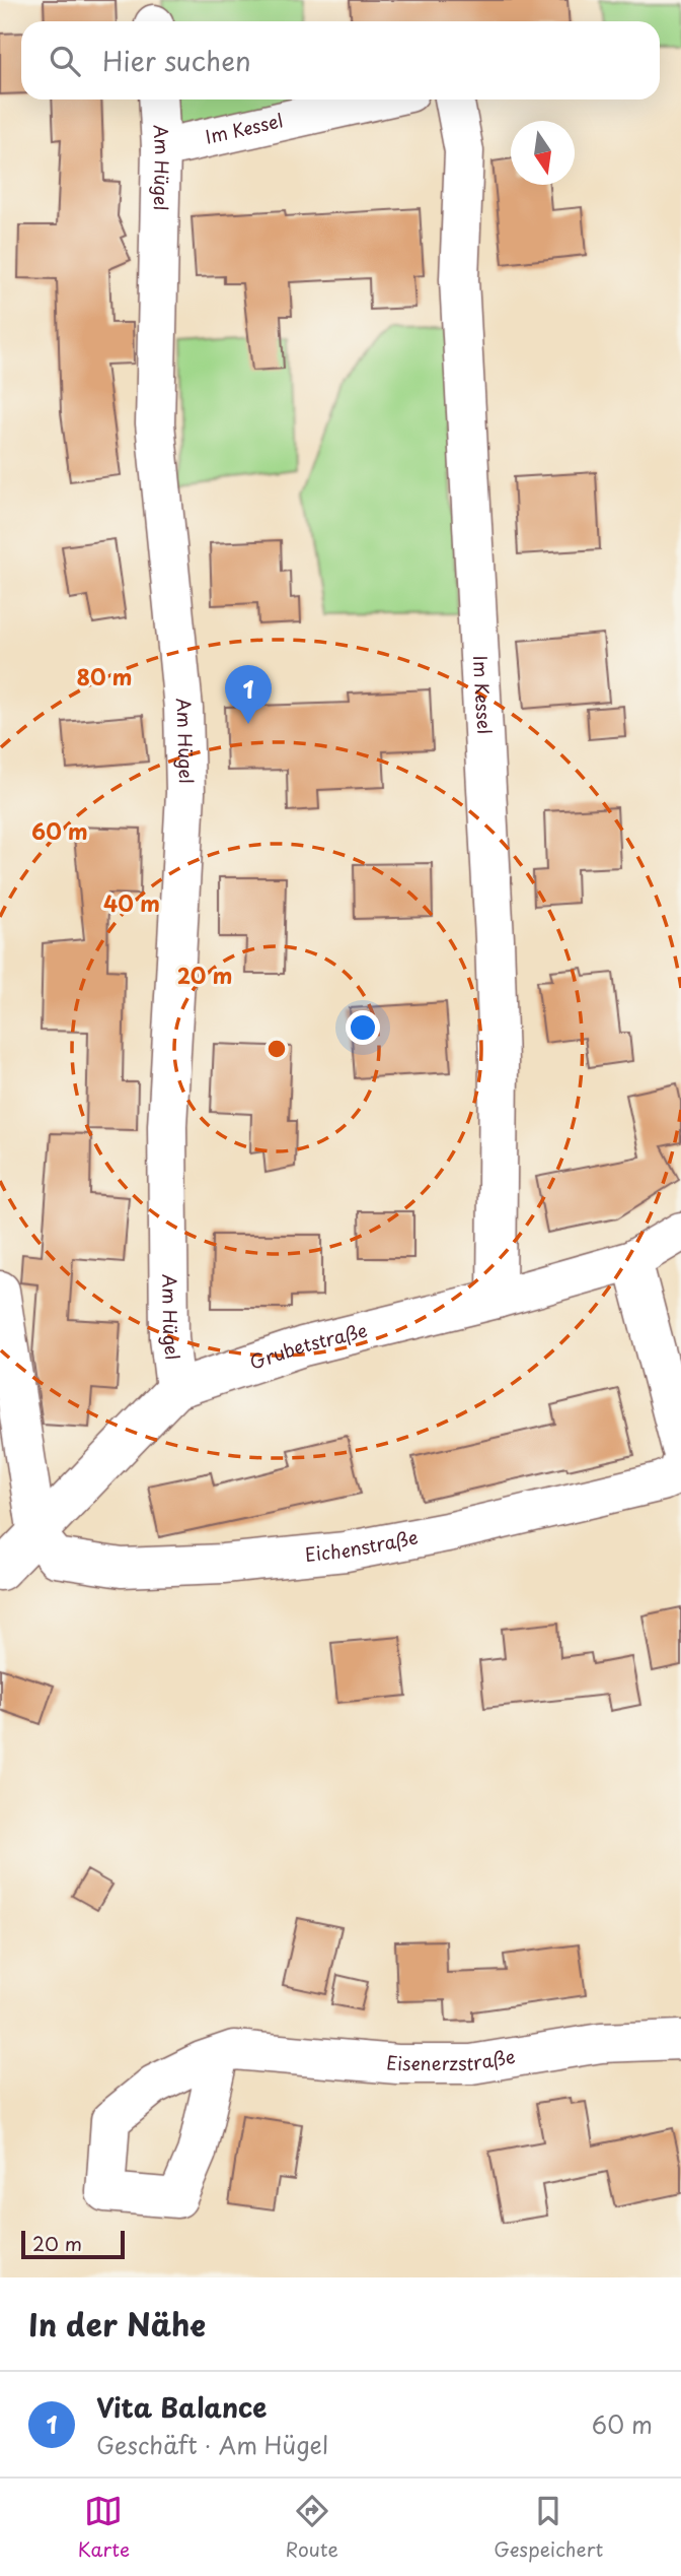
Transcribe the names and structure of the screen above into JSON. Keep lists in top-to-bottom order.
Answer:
{
  "streets": {
    "street": [
      "Im Kessel",
      "Am Hügel",
      "Grubetstraße",
      "Eichenstraße",
      "Eisenerzstraße"
    ]
  },
  "crossings": [
    ["Im Kessel", "Am Hügel"],
    ["Im Kessel", "Grubetstraße"],
    ["Am Hügel", "Grubetstraße"],
    ["Grubetstraße", "Eichenstraße"]
  ],
  "scale_bar": "20 m",
  "north": "bottom",
  "page": {
    "search": "Hier suchen",
    "pins": "1",
    "scale": "20 m",
    "heading": "In der Nähe",
    "list": [
      {
        "mark": "1",
        "name": "Vita Balance",
        "note": "Geschäft · Am Hügel",
        "value": "60 m"
      }
    ],
    "nav": ["Karte", "Route", "Gespeichert"]
  },
  "rings": [
    "80 m",
    "60 m",
    "40 m",
    "20 m"
  ]
}
